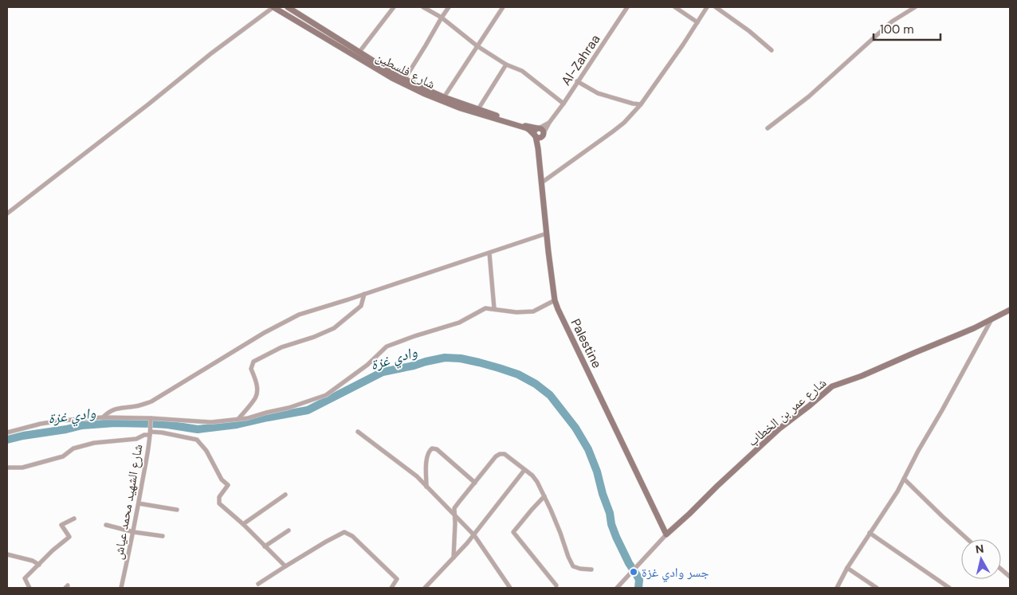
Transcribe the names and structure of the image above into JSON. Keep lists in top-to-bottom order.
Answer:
{
  "streets": {
    "street": [
      "Al-Zahraa",
      "شارع فلسطين",
      "Palestine",
      "شارع عمر بن الخطاب",
      "شارع الشهيد محمد عياش"
    ]
  },
  "crossings": [
    ["Al-Zahraa", "شارع فلسطين"],
    ["Al-Zahraa", "Palestine"],
    ["شارع فلسطين", "Palestine"],
    ["Palestine", "شارع عمر بن الخطاب"]
  ],
  "water": ["وادي غزة"],
  "places": ["جسر وادي غزة"],
  "scale_bar": "100 m",
  "north": "top"
}
